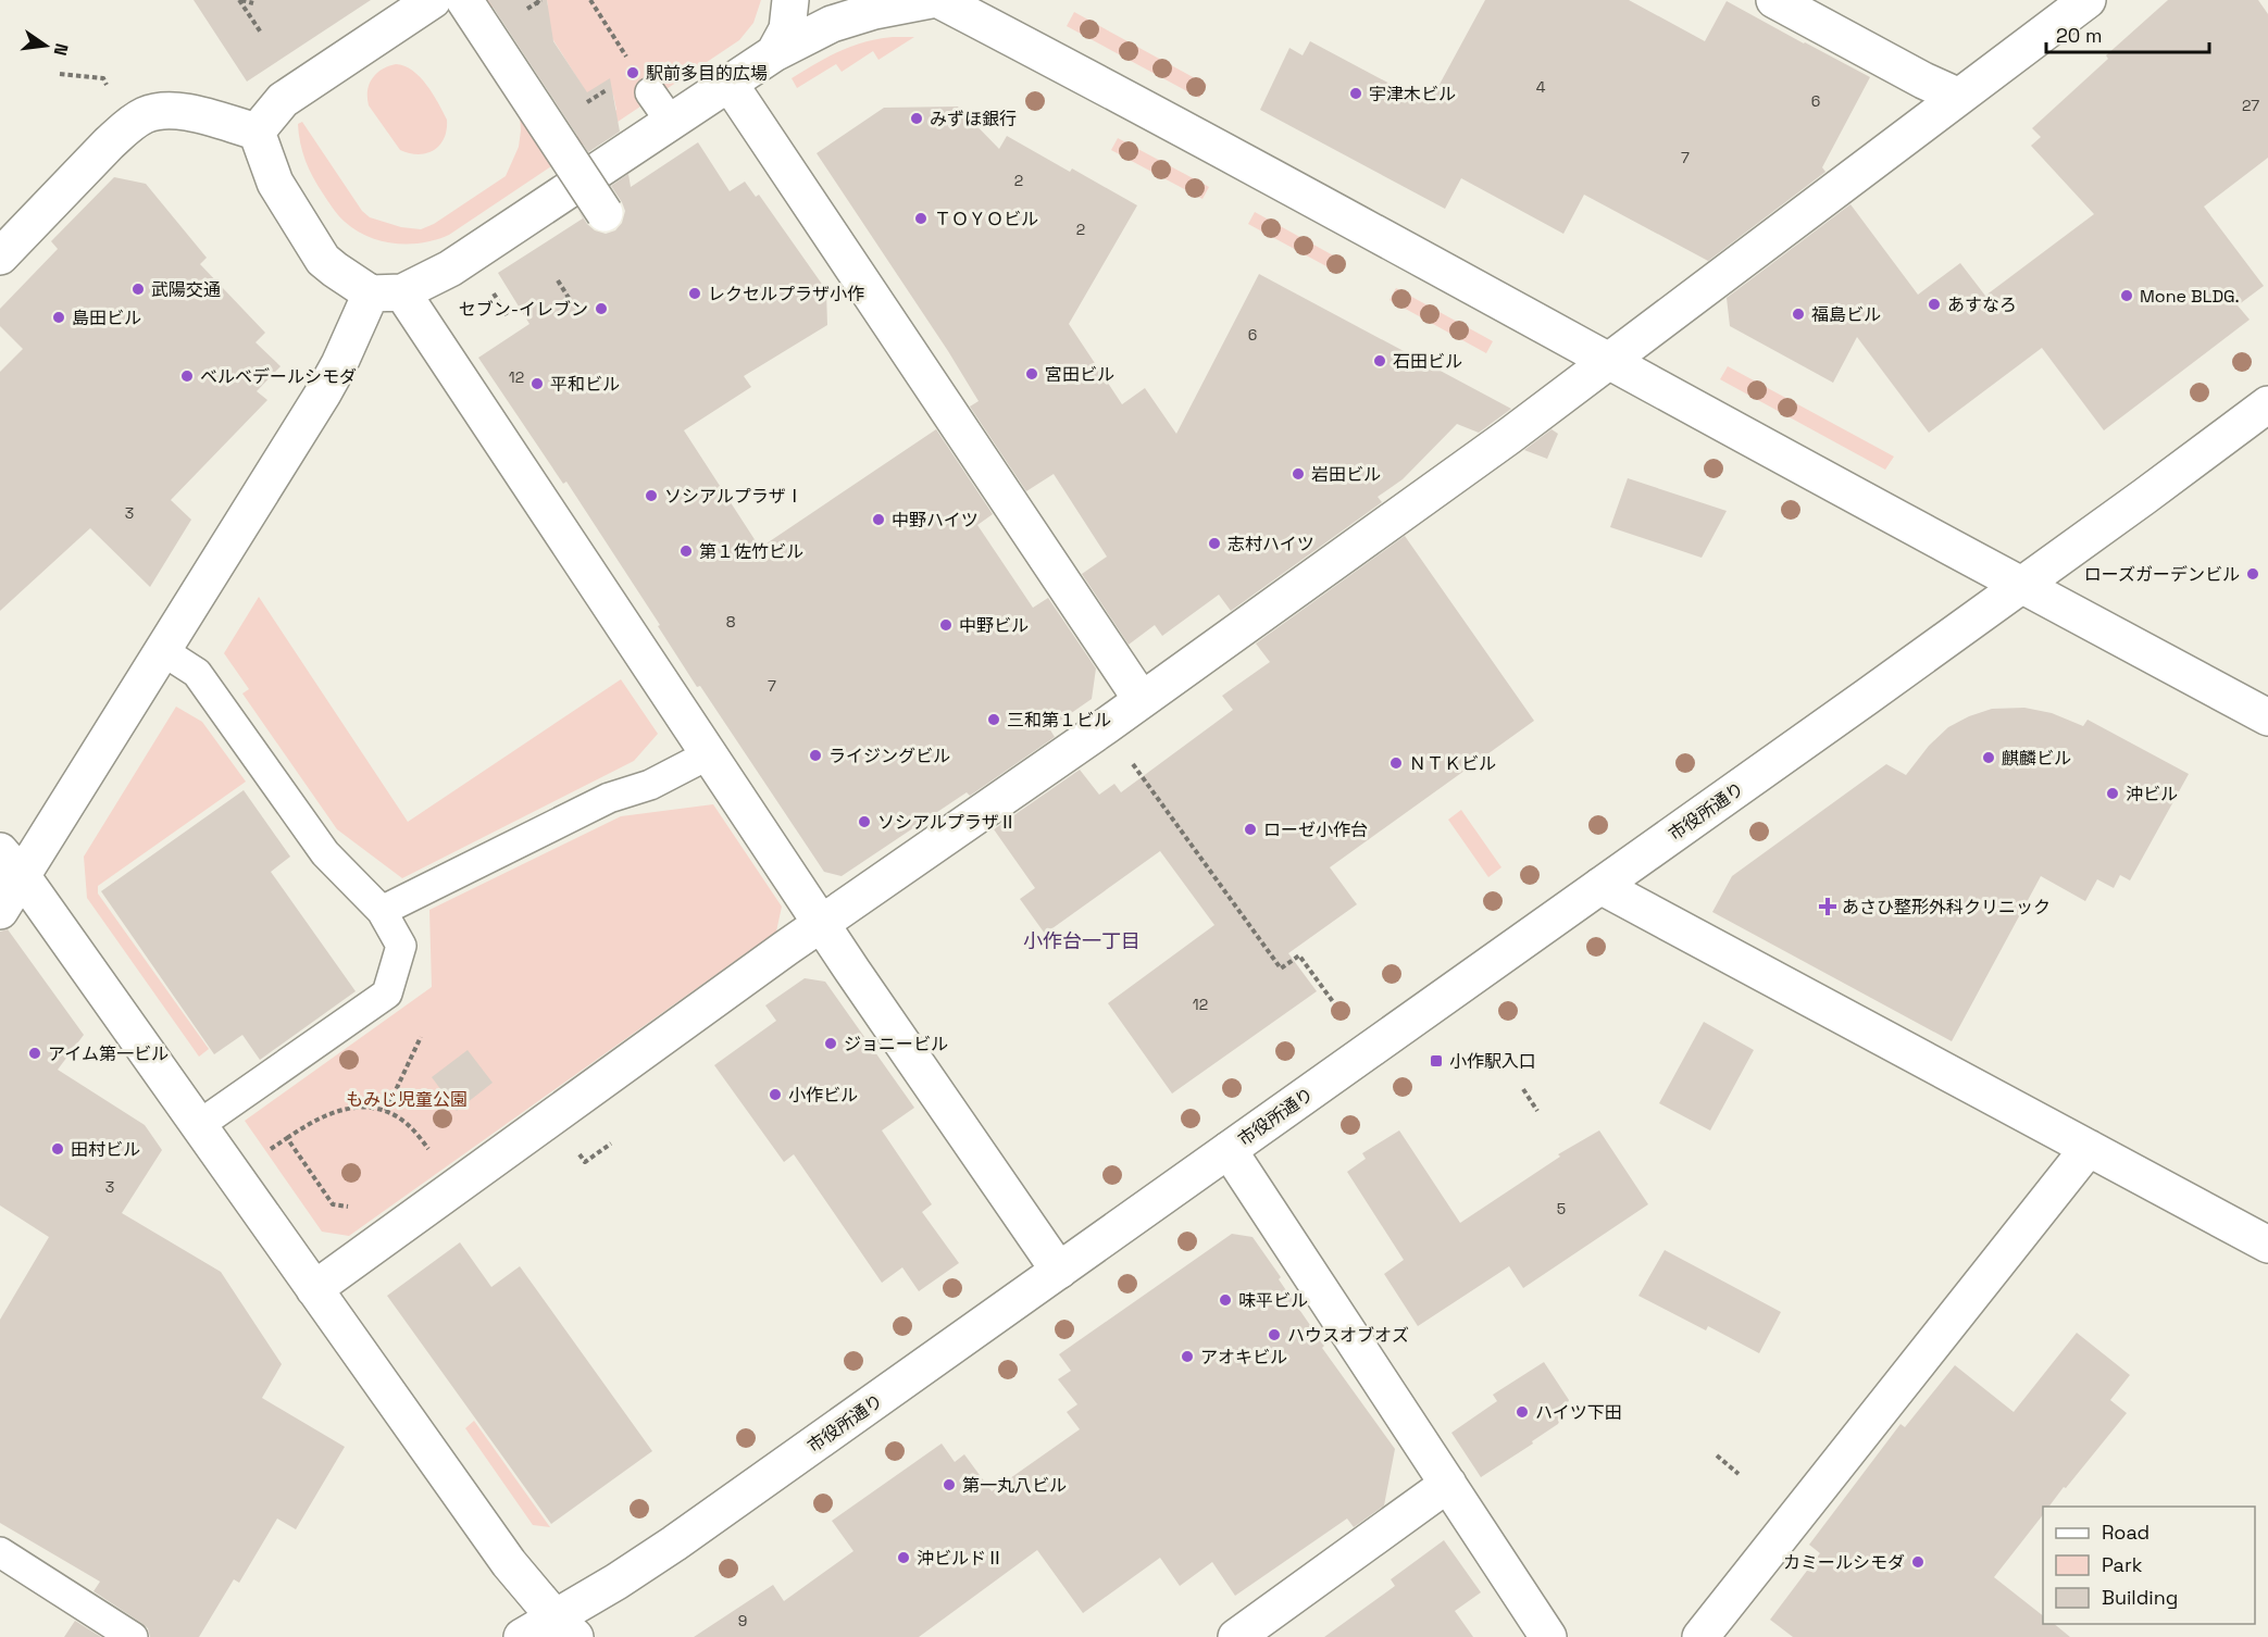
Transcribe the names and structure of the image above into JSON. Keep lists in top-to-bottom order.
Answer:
{
  "streets": {
    "street": ["市役所通り"]
  },
  "districts": ["小作台一丁目"],
  "parks": ["もみじ児童公園"],
  "places": {
    "other": [
      "駅前多目的広場",
      "宇津木ビル",
      "みずほ銀行",
      "ＴＯＹＯビル",
      "武陽交通",
      "レクセルプラザ小作",
      "Mone BLDG.",
      "あすなろ",
      "セブン-イレブン",
      "福島ビル",
      "島田ビル",
      "石田ビル",
      "宮田ビル",
      "ベルベデールシモダ",
      "平和ビル",
      "岩田ビル",
      "ソシアルプラザⅠ",
      "中野ハイツ",
      "志村ハイツ",
      "第１佐竹ビル",
      "ローズガーデンビル",
      "中野ビル",
      "三和第１ビル",
      "ライジングビル",
      "麒麟ビル",
      "ＮＴＫビル",
      "沖ビル",
      "ソシアルプラザⅡ",
      "ローゼ小作台",
      "ジョニービル",
      "アイム第一ビル",
      "小作ビル",
      "田村ビル",
      "味平ビル",
      "ハウスオブオズ",
      "アオキビル",
      "ハイツ下田",
      "第一丸八ビル",
      "沖ビルドⅡ",
      "カミールシモダ"
    ],
    "health": ["あさひ整形外科クリニック"],
    "transit": ["小作駅入口"]
  },
  "house_numbers": [
    "4",
    "6",
    "27",
    "7",
    "2",
    "2",
    "6",
    "12",
    "3",
    "8",
    "7",
    "12",
    "3",
    "5",
    "9"
  ],
  "legend": ["Road", "Park", "Building"],
  "scale_bar": "20 m",
  "north": "right"
}
